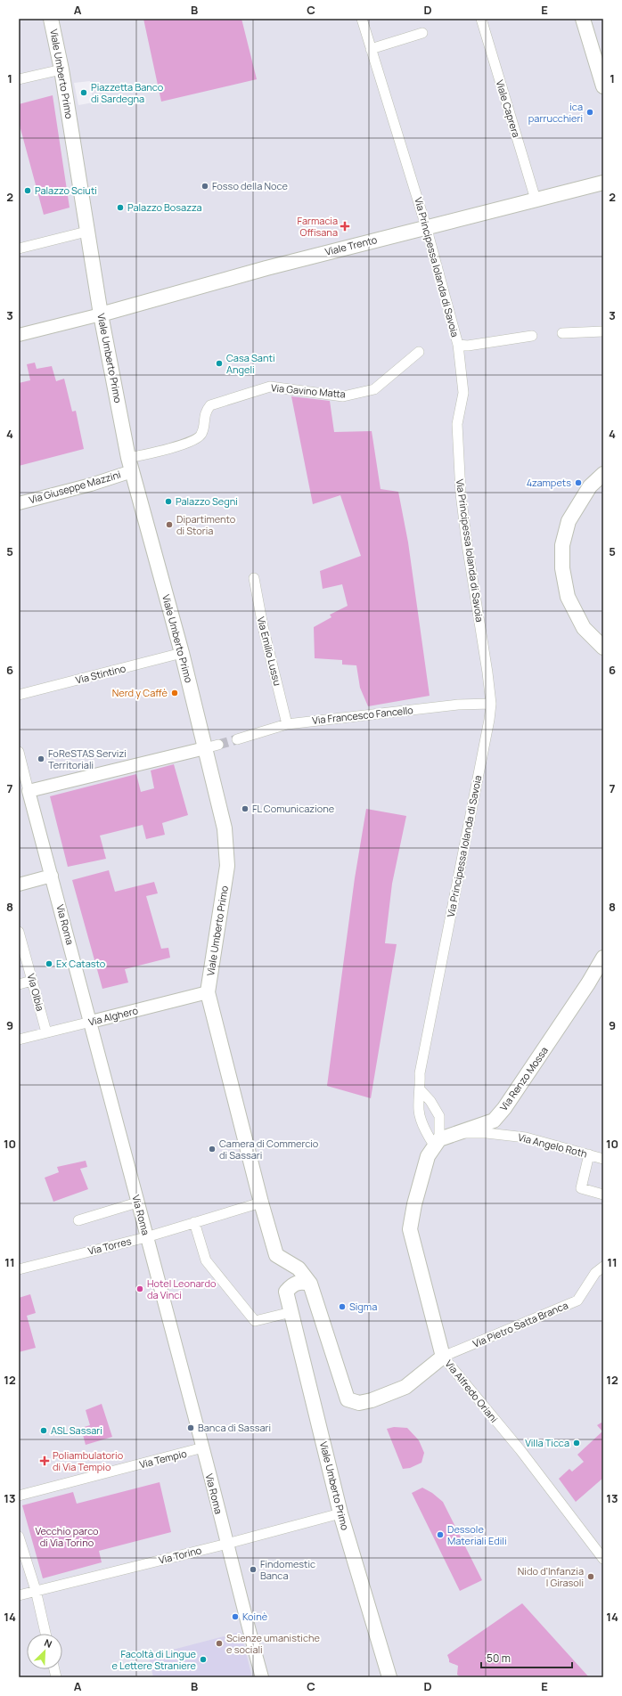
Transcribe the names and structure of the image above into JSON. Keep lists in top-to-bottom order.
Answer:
{
  "streets": {
    "main road": [
      "Viale Umberto Primo",
      "Viale Trento",
      "Via Renzo Mossa",
      "Via Alfredo Oriani"
    ],
    "street": [
      "Viale Caprera",
      "Via Principessa Iolanda di Savoia",
      "Via Gavino Matta",
      "Via Giuseppe Mazzini",
      "Via Emilio Lussu",
      "Via Stintino",
      "Via Francesco Fancello",
      "Via Roma",
      "Via Olbia",
      "Via Alghero",
      "Via Angelo Roth",
      "Via Torres",
      "Via Pietro Satta Branca",
      "Via Tempio",
      "Via Torino"
    ]
  },
  "crossings": [
    ["Viale Umberto Primo", "Viale Trento"],
    ["Viale Umberto Primo", "Via Gavino Matta"],
    ["Viale Umberto Primo", "Via Giuseppe Mazzini"],
    ["Viale Umberto Primo", "Via Stintino"],
    ["Viale Umberto Primo", "Via Alghero"],
    ["Viale Umberto Primo", "Via Torres"],
    ["Viale Umberto Primo", "Via Alfredo Oriani"],
    ["Viale Umberto Primo", "Via Torino"],
    ["Viale Caprera", "Viale Trento"],
    ["Viale Trento", "Via Principessa Iolanda di Savoia"],
    ["Via Principessa Iolanda di Savoia", "Via Francesco Fancello"],
    ["Via Principessa Iolanda di Savoia", "Via Renzo Mossa"],
    ["Via Gavino Matta", "Via Giuseppe Mazzini"],
    ["Via Emilio Lussu", "Via Francesco Fancello"],
    ["Via Roma", "Via Alghero"],
    ["Via Roma", "Via Torres"],
    ["Via Roma", "Via Tempio"],
    ["Via Roma", "Via Torino"],
    ["Via Olbia", "Via Alghero"],
    ["Via Renzo Mossa", "Via Angelo Roth"],
    ["Via Pietro Satta Branca", "Via Alfredo Oriani"]
  ],
  "parks": ["Vecchio parco di Via Torino"],
  "places": {
    "other": [
      "Piazzetta Banco di Sardegna",
      "ica parrucchieri",
      "Fosso della Noce",
      "Palazzo Sciuti",
      "Palazzo Bosazza",
      "Casa Santi Angeli",
      "4zampets",
      "Palazzo Segni",
      "Dipartimento di Storia",
      "Nerd y Caffè",
      "FoReSTAS Servizi Territoriali",
      "FL Comunicazione",
      "Ex Catasto",
      "Camera di Commercio di Sassari",
      "Hotel Leonardo da Vinci",
      "Sigma",
      "Banca di Sassari",
      "ASL Sassari",
      "Villa Ticca",
      "Dessole Materiali Edili",
      "Findomestic Banca",
      "Nido d'Infanzia I Girasoli",
      "Koinè",
      "Scienze umanistiche e sociali",
      "Facoltà di Lingue e Lettere Straniere"
    ],
    "health": ["Farmacia Offisana", "Poliambulatorio di Via Tempio"]
  },
  "scale_bar": "50 m",
  "north": "top right",
  "grid": {
    "columns": [
      "A",
      "B",
      "C",
      "D",
      "E"
    ],
    "rows": [
      "1",
      "2",
      "3",
      "4",
      "5",
      "6",
      "7",
      "8",
      "9",
      "10",
      "11",
      "12",
      "13",
      "14"
    ]
  }
}
